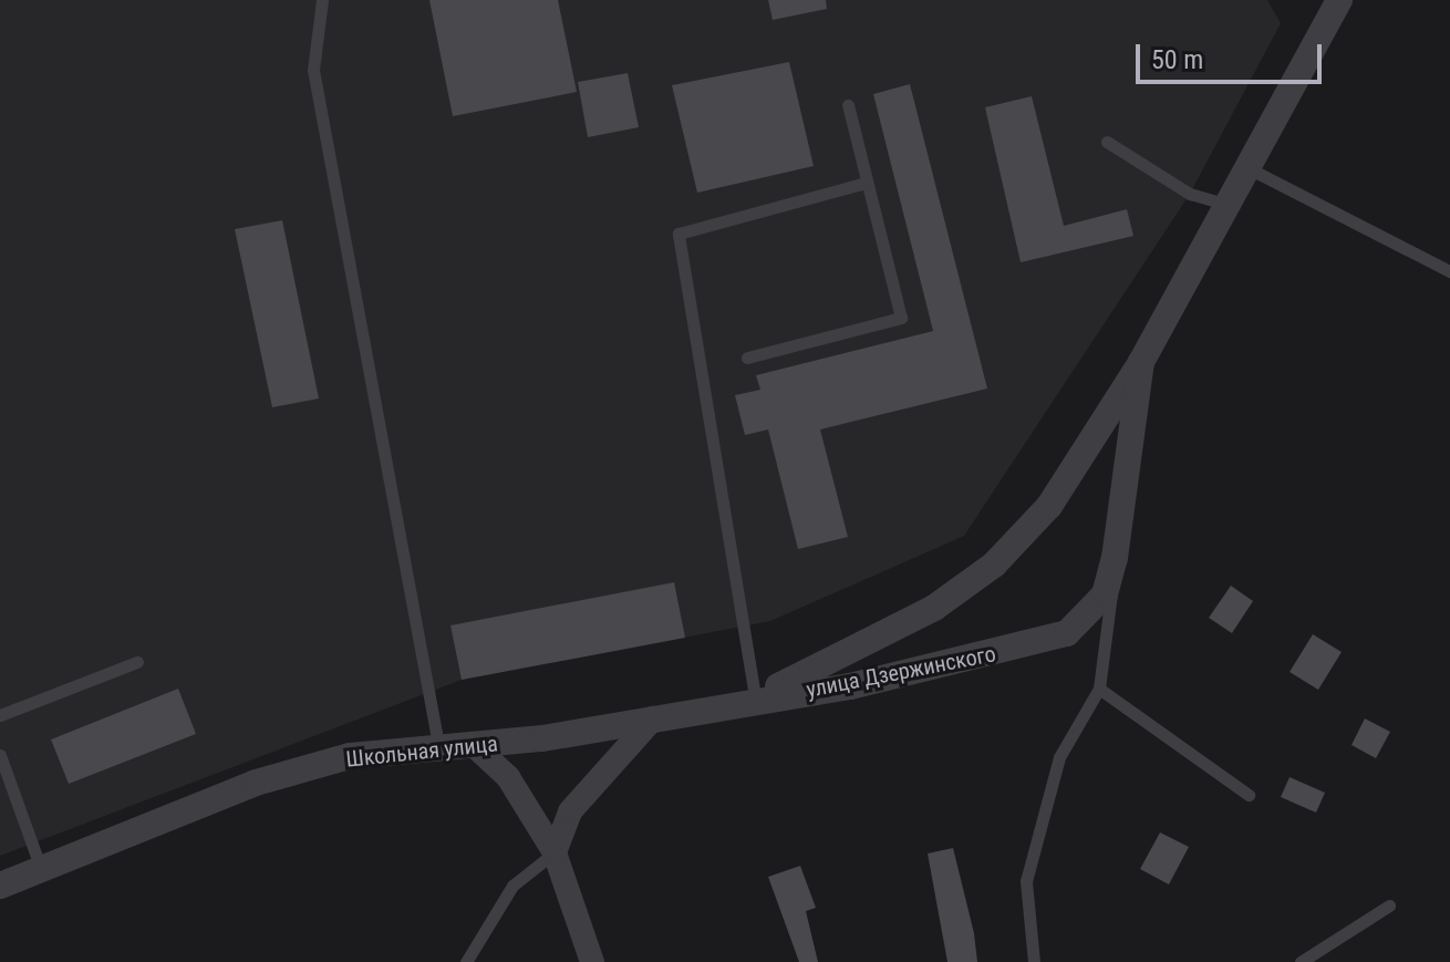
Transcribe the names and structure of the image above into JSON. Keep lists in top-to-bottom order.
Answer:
{
  "streets": {
    "street": ["улица Дзержинского", "Школьная улица"]
  },
  "crossings": [
    ["улица Дзержинского", "Школьная улица"]
  ],
  "scale_bar": "50 m"
}
